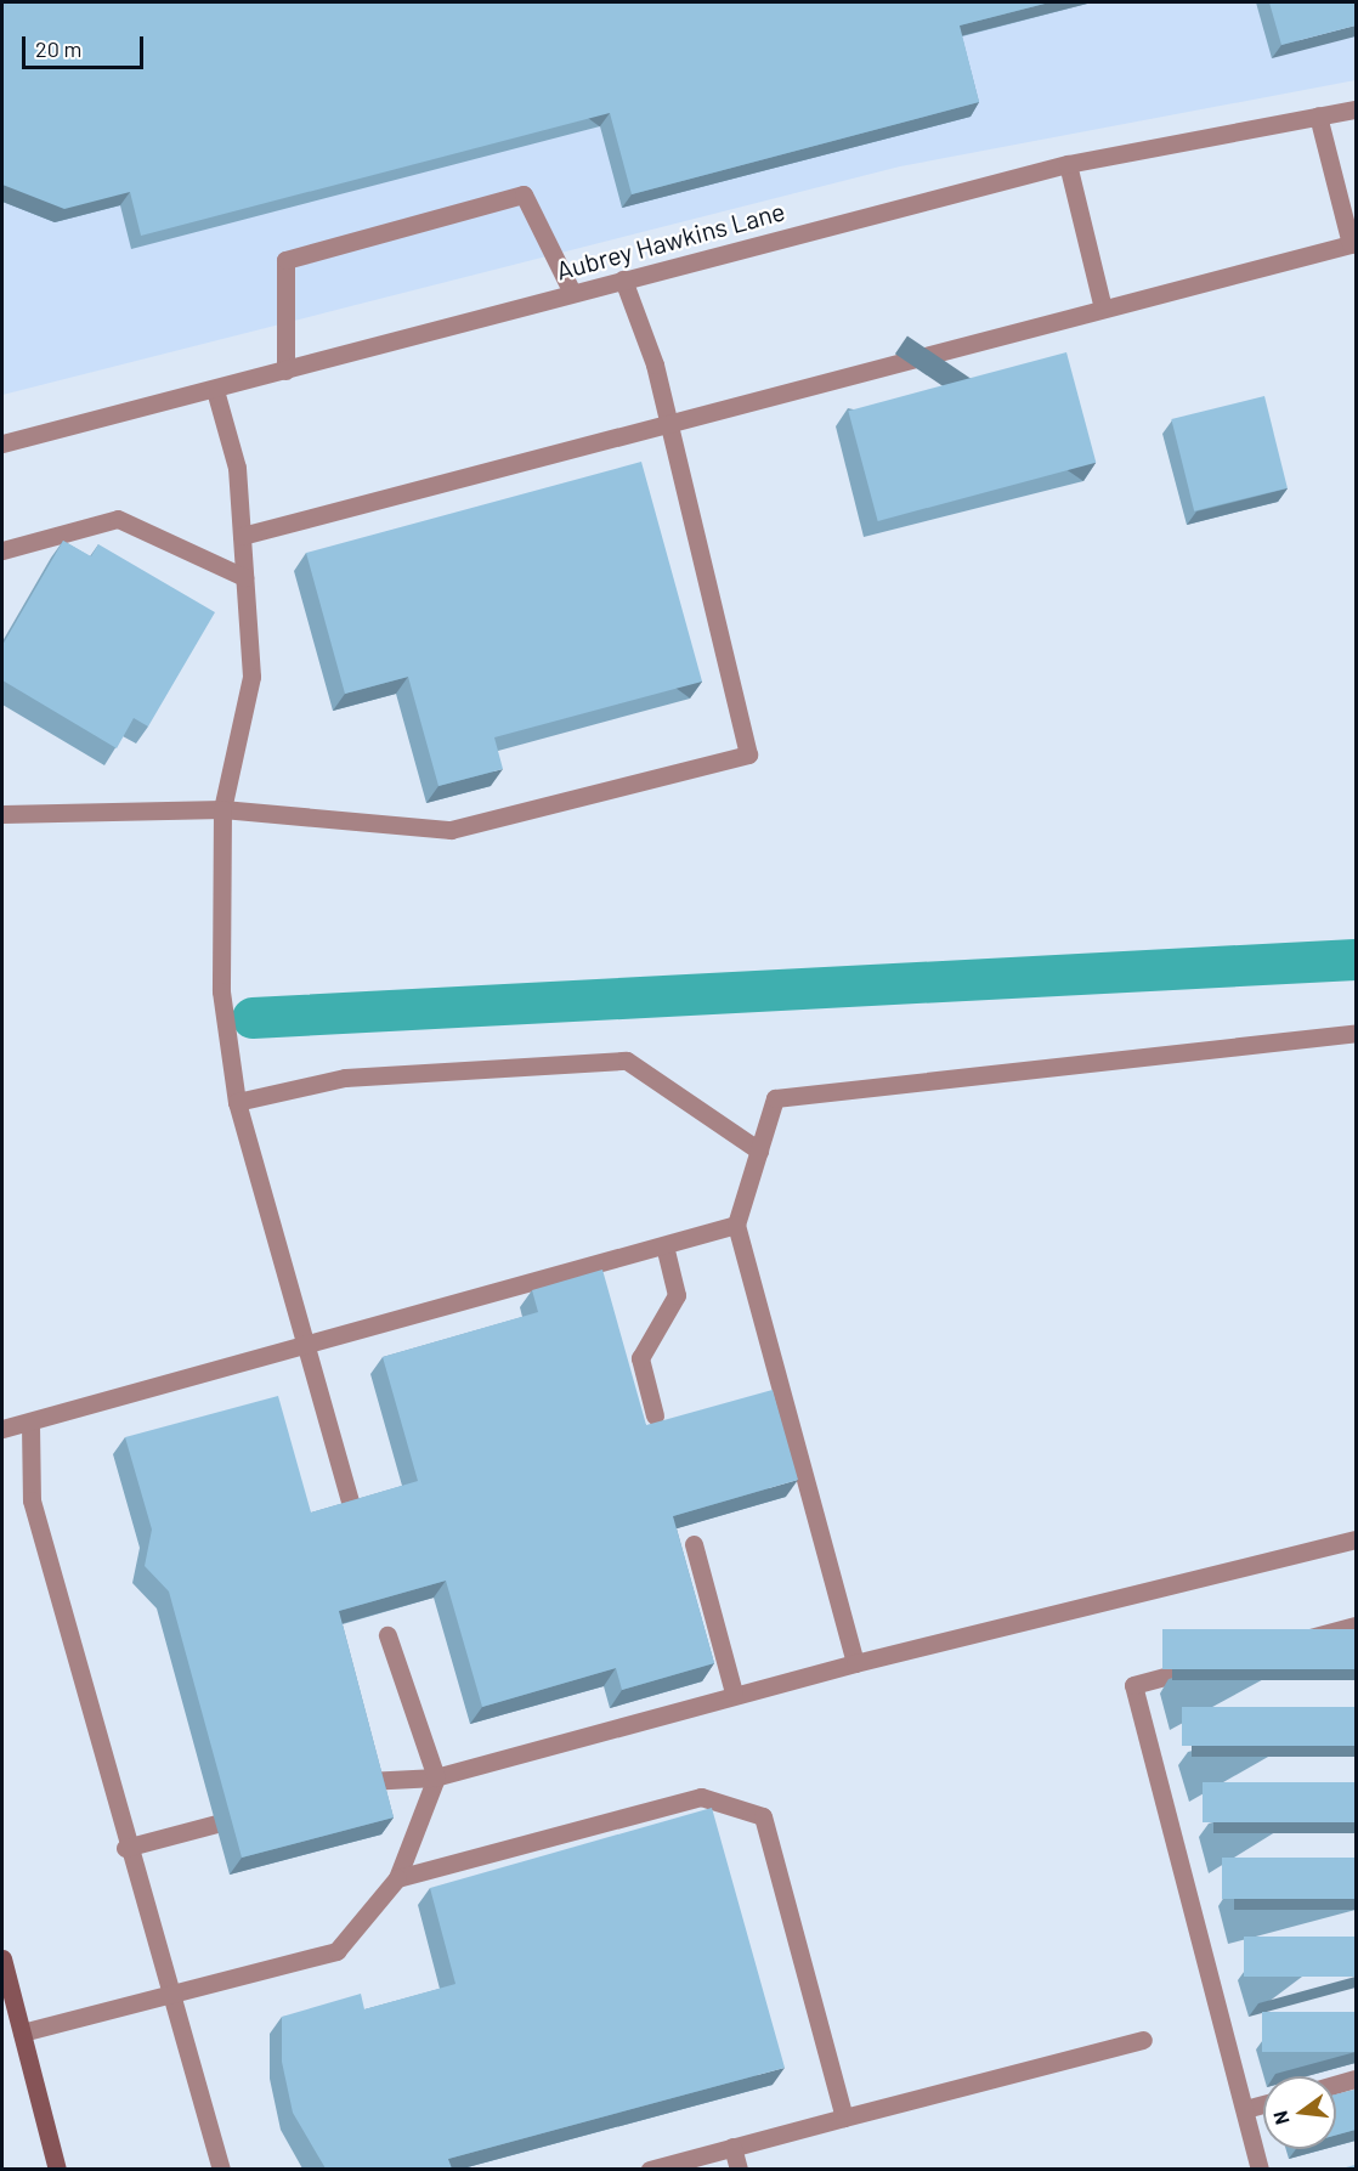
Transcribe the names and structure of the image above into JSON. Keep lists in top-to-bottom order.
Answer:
{
  "streets": {
    "street": ["Aubrey Hawkins Lane"]
  },
  "scale_bar": "20 m",
  "north": "left"
}
